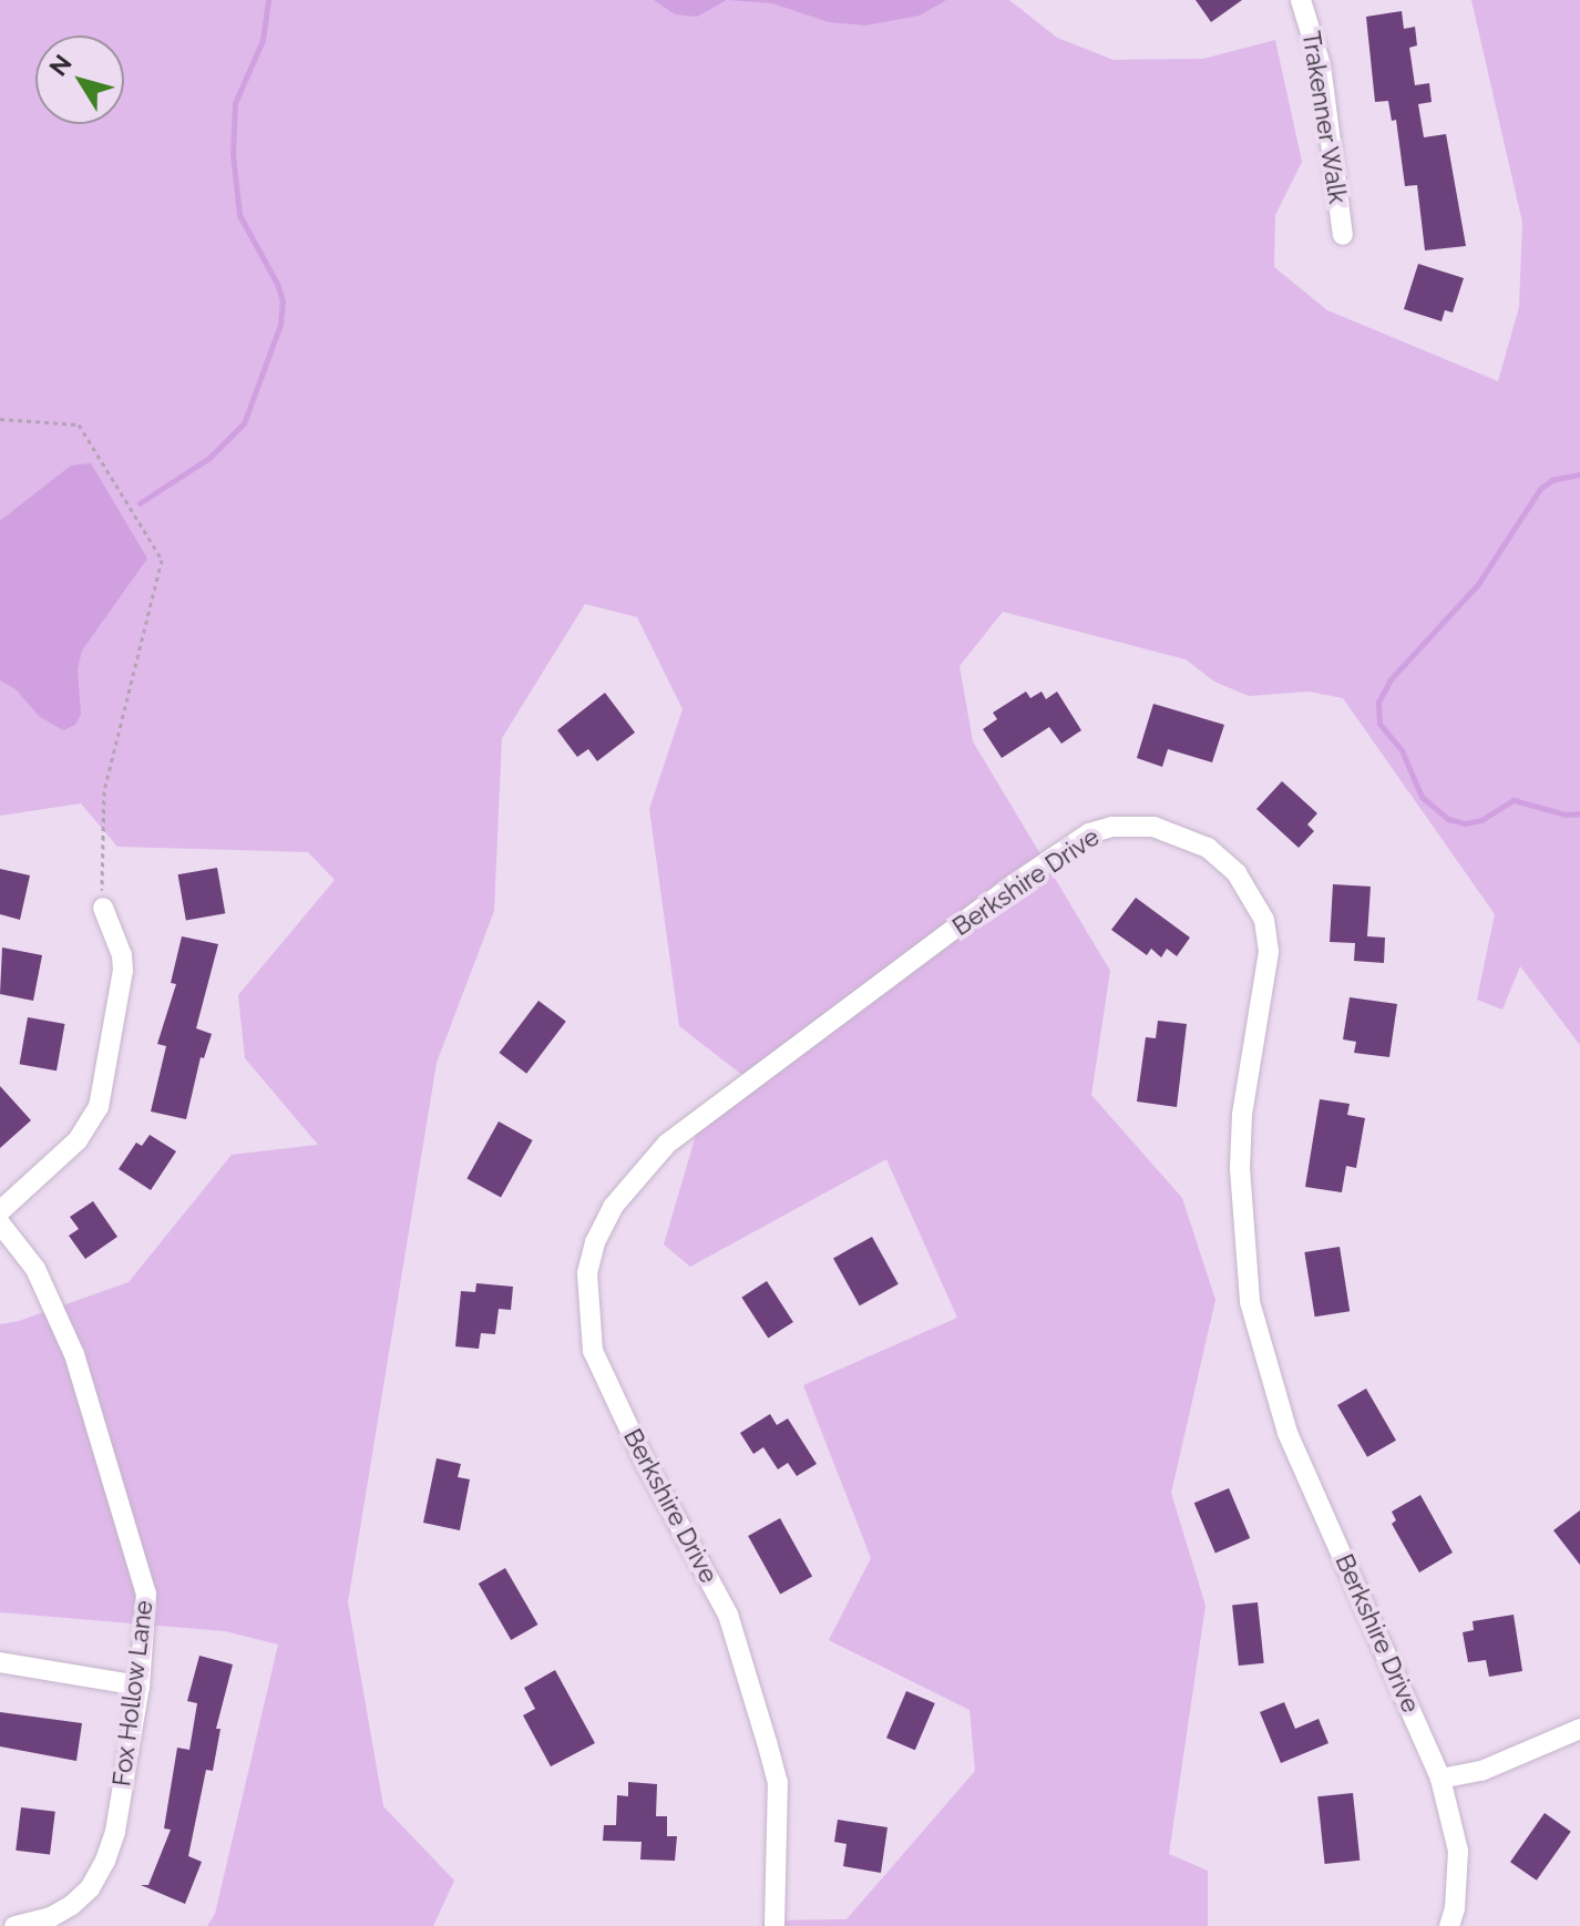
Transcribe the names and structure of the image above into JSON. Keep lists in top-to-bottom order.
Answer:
{
  "streets": {
    "street": ["Trakenner Walk", "Berkshire Drive", "Fox Hollow Lane"]
  },
  "north": "top left"
}
